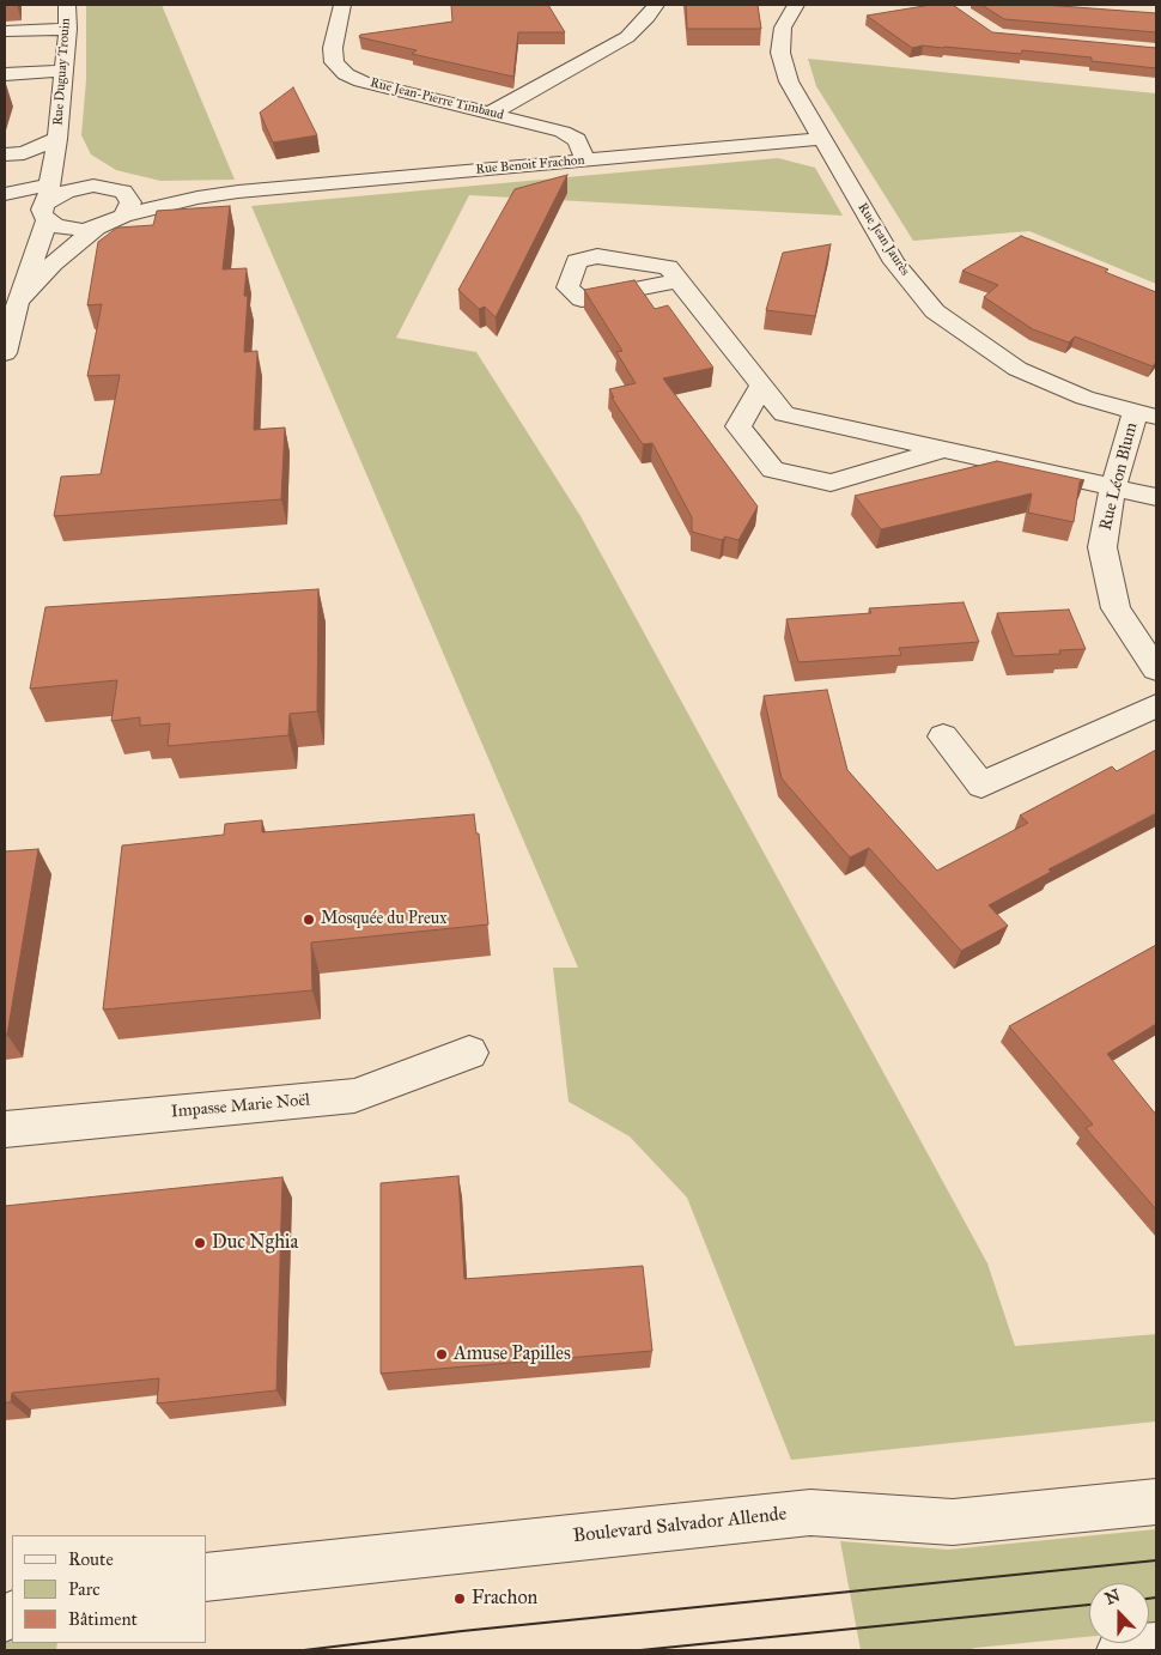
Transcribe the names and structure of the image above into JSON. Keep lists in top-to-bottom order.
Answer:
{
  "streets": {
    "street": [
      "Rue Duguay Trouin",
      "Rue Jean-Pierre Timbaud",
      "Rue Benoit Frachon",
      "Rue Jean Jaurès",
      "Rue Léon Blum",
      "Impasse Marie Noël",
      "Boulevard Salvador Allende"
    ]
  },
  "crossings": [
    ["Rue Duguay Trouin", "Rue Benoit Frachon"],
    ["Rue Jean-Pierre Timbaud", "Rue Benoit Frachon"],
    ["Rue Benoit Frachon", "Rue Jean Jaurès"],
    ["Rue Jean Jaurès", "Rue Léon Blum"]
  ],
  "places": [
    "Mosquée du Preux",
    "Duc Nghia",
    "Amuse Papilles",
    "Frachon"
  ],
  "legend": ["Route", "Parc", "Bâtiment"],
  "north": "top"
}
